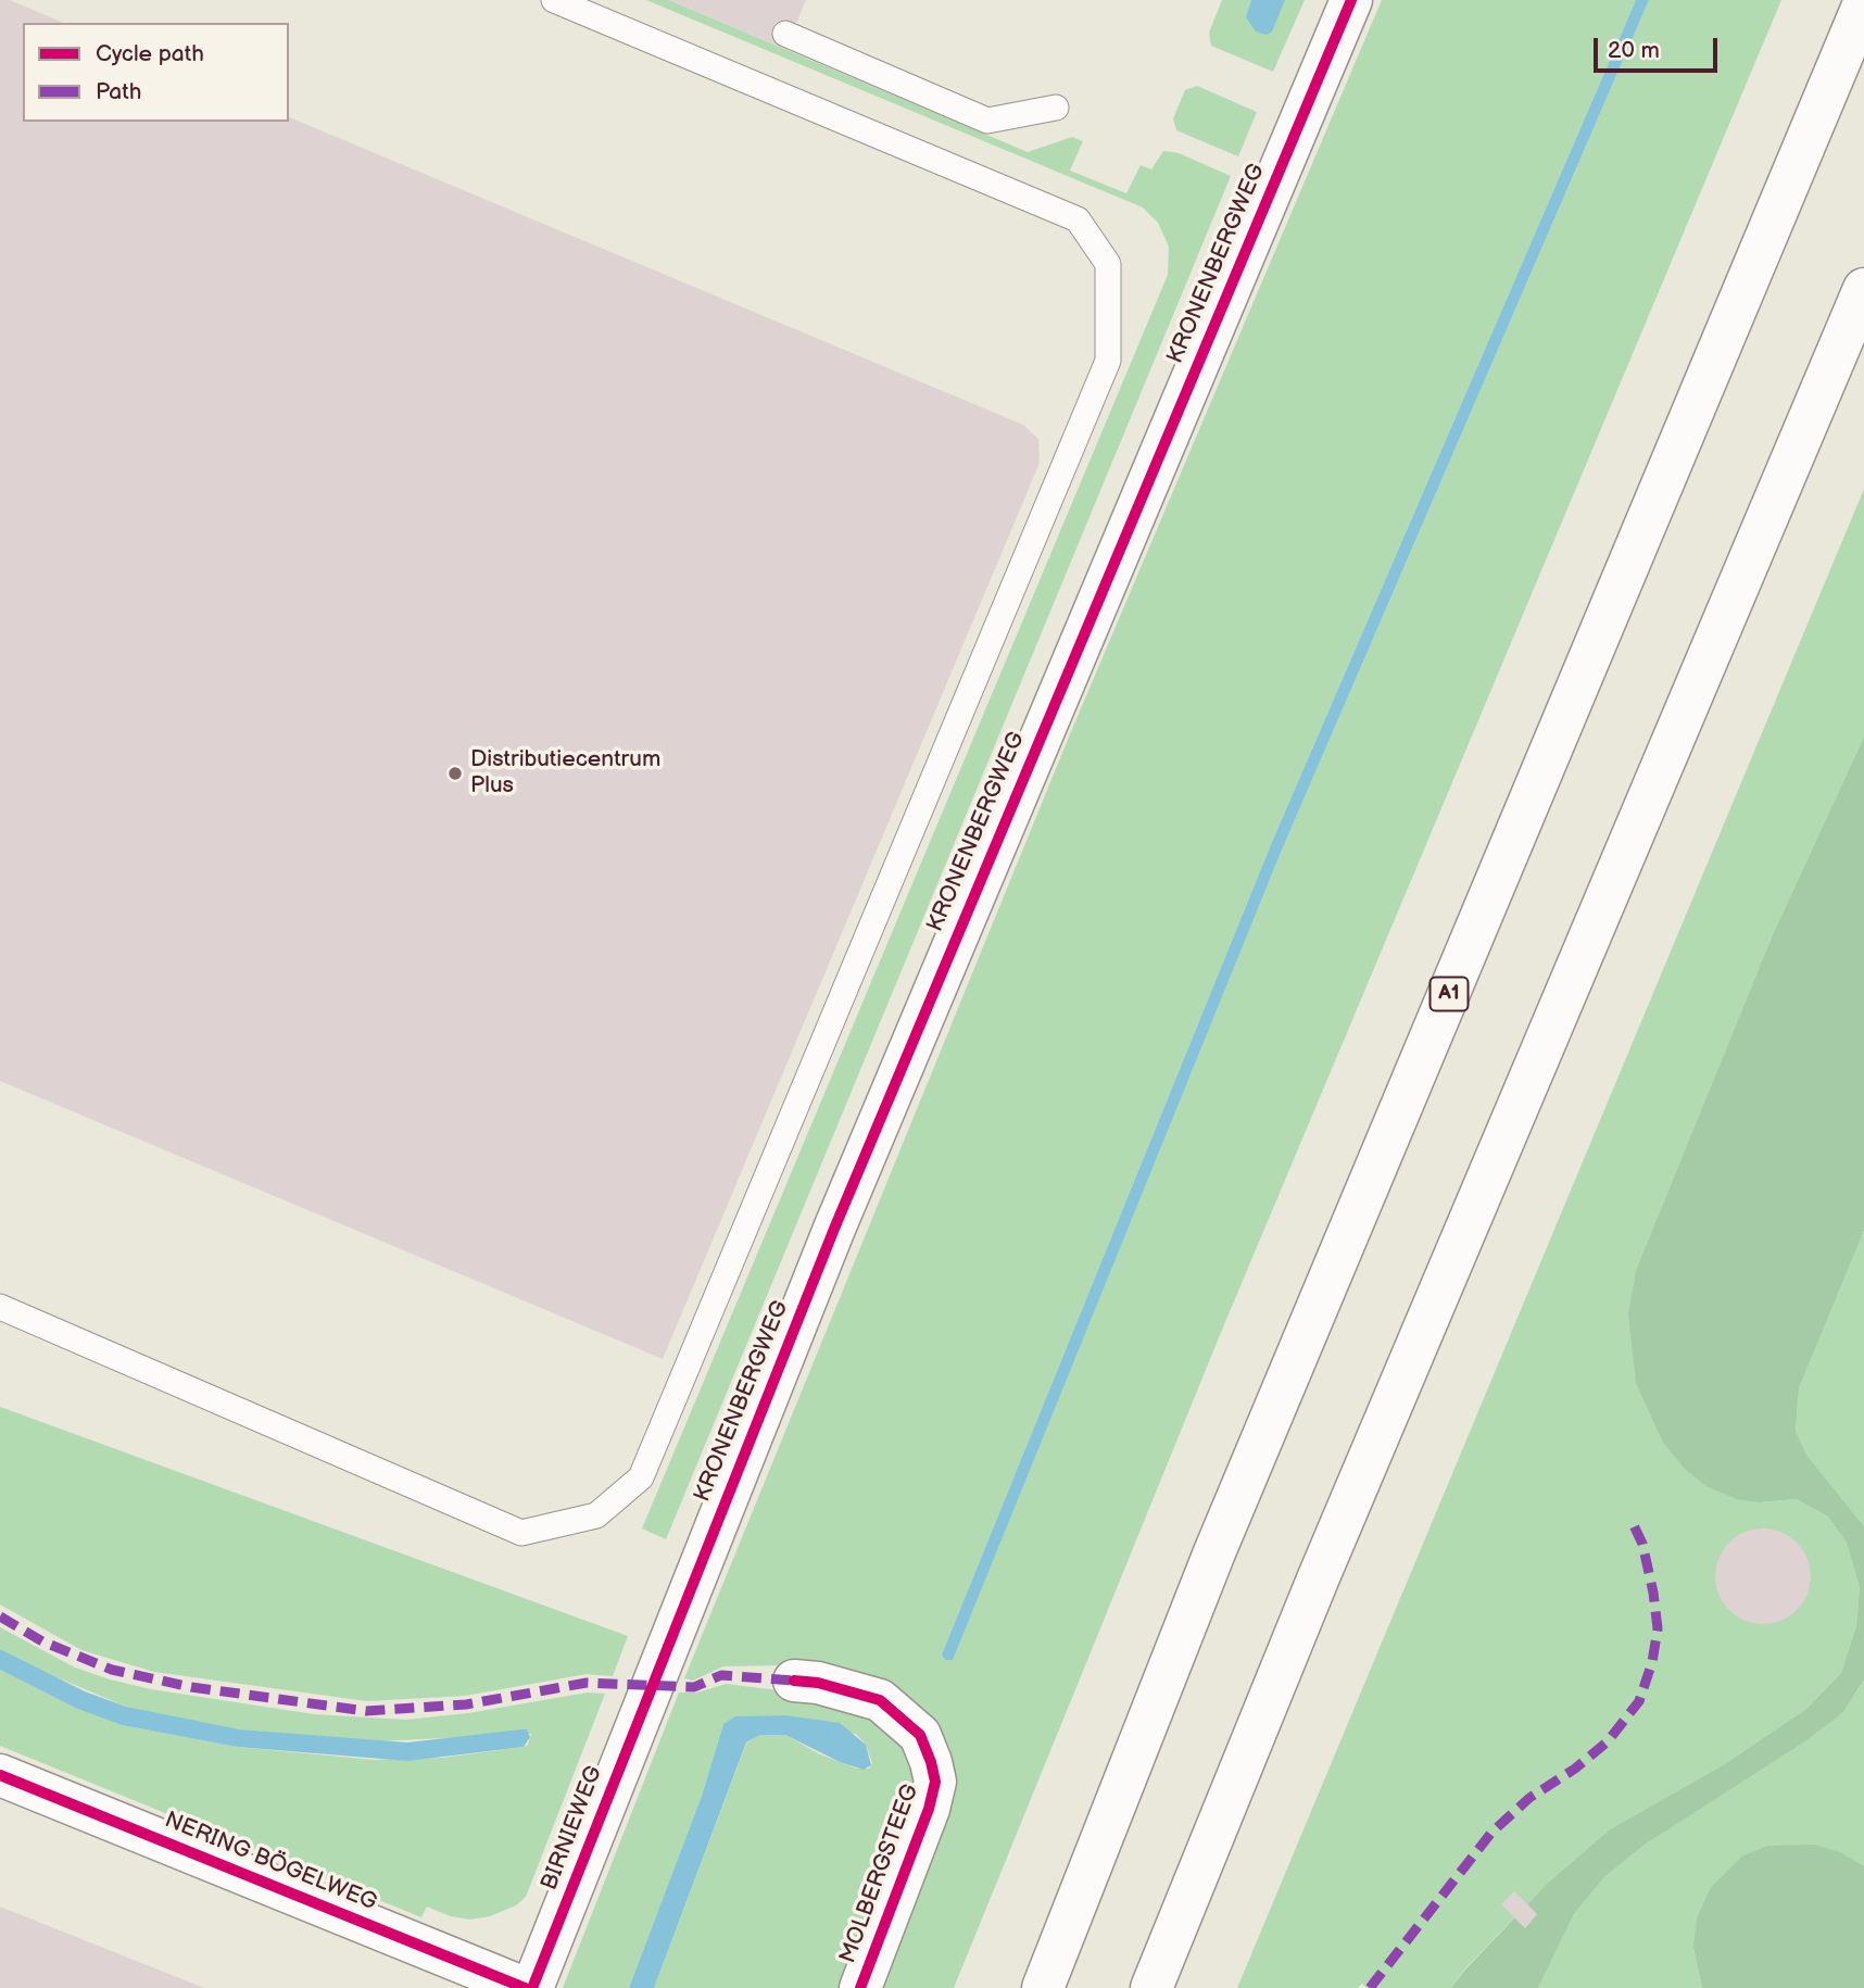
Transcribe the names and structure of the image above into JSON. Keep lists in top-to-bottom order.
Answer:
{
  "streets": {
    "main road": [
      "KRONENBERGWEG",
      "A1",
      "BIRNIEWEG",
      "NERING BÖGELWEG",
      "MOLBERGSTEEG"
    ]
  },
  "crossings": [
    ["KRONENBERGWEG", "BIRNIEWEG"]
  ],
  "places": ["Distributiecentrum Plus"],
  "legend": ["Cycle path", "Path"],
  "scale_bar": "20 m"
}
